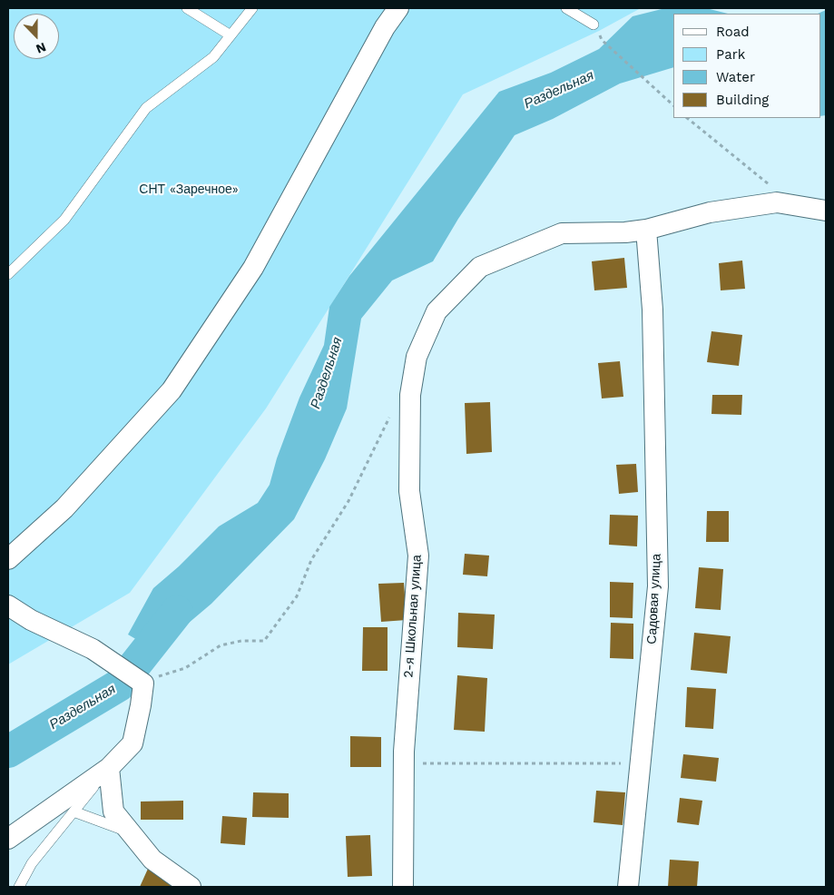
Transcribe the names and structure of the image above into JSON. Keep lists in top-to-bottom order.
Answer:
{
  "streets": {
    "street": ["Садовая улица", "2-я Школьная улица"]
  },
  "crossings": [
    ["Садовая улица", "2-я Школьная улица"]
  ],
  "water": ["Раздельная"],
  "parks": ["СНТ «Заречное»"],
  "legend": [
    "Road",
    "Park",
    "Water",
    "Building"
  ],
  "north": "bottom"
}
